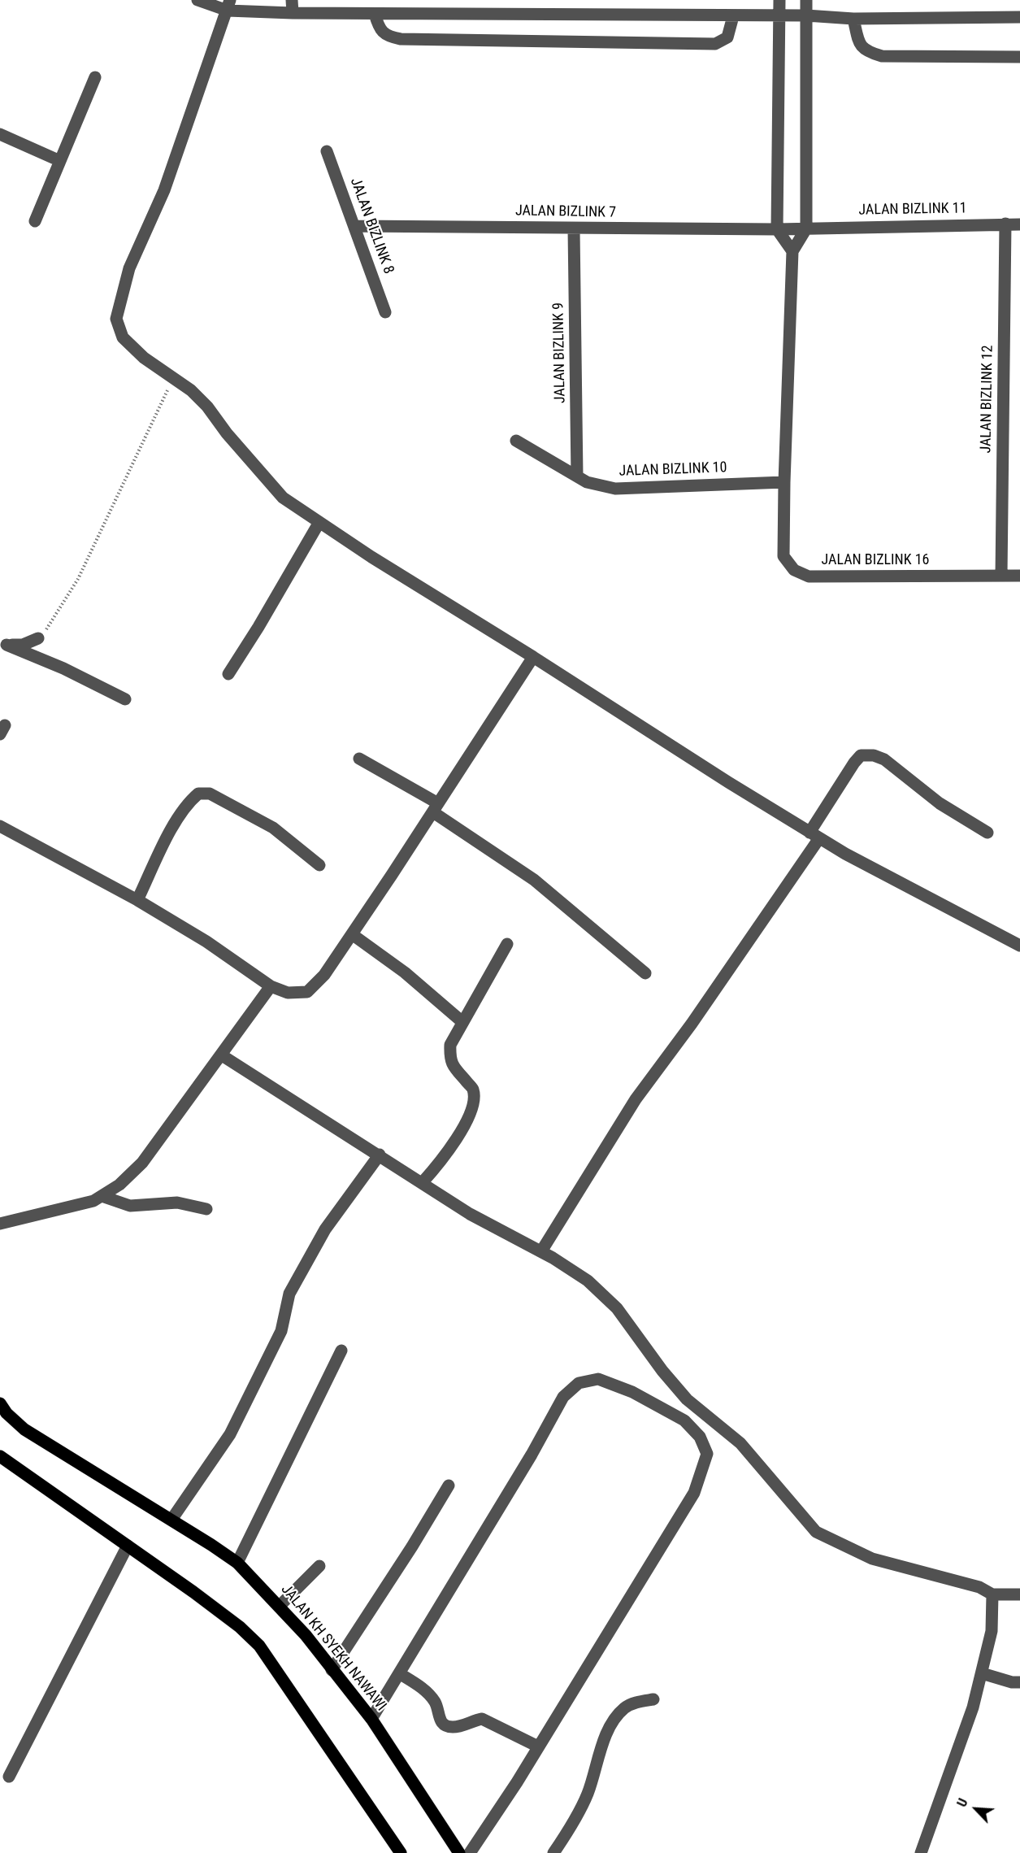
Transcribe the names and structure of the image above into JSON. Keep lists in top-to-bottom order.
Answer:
{
  "streets": {
    "main road": ["JALAN KH SYEKH NAWAWI"],
    "street": [
      "JALAN BIZLINK 11",
      "JALAN BIZLINK 7",
      "JALAN BIZLINK 8",
      "JALAN BIZLINK 9",
      "JALAN BIZLINK 12",
      "JALAN BIZLINK 10",
      "JALAN BIZLINK 16"
    ]
  },
  "crossings": [
    ["JALAN BIZLINK 11", "JALAN BIZLINK 7"],
    ["JALAN BIZLINK 11", "JALAN BIZLINK 12"],
    ["JALAN BIZLINK 7", "JALAN BIZLINK 8"],
    ["JALAN BIZLINK 7", "JALAN BIZLINK 9"],
    ["JALAN BIZLINK 9", "JALAN BIZLINK 10"],
    ["JALAN BIZLINK 12", "JALAN BIZLINK 16"],
    ["JALAN BIZLINK 10", "JALAN BIZLINK 16"]
  ],
  "north": "top left"
}
